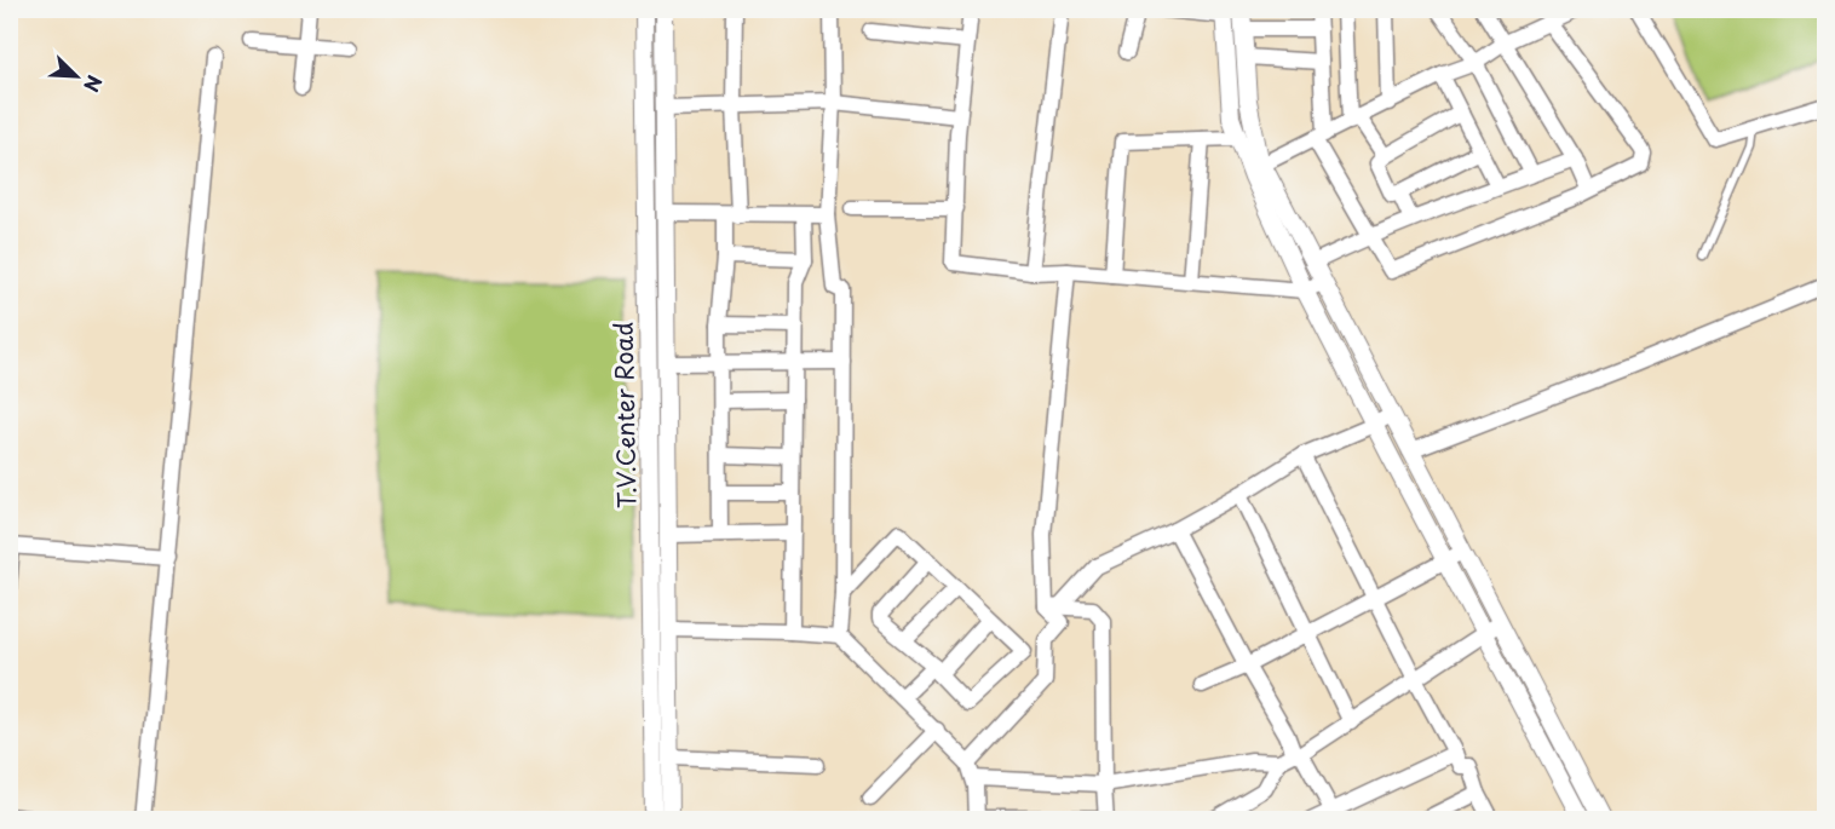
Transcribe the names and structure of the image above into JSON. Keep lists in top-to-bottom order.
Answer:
{
  "streets": {
    "street": ["T.V.Center Road"]
  },
  "north": "bottom right"
}
